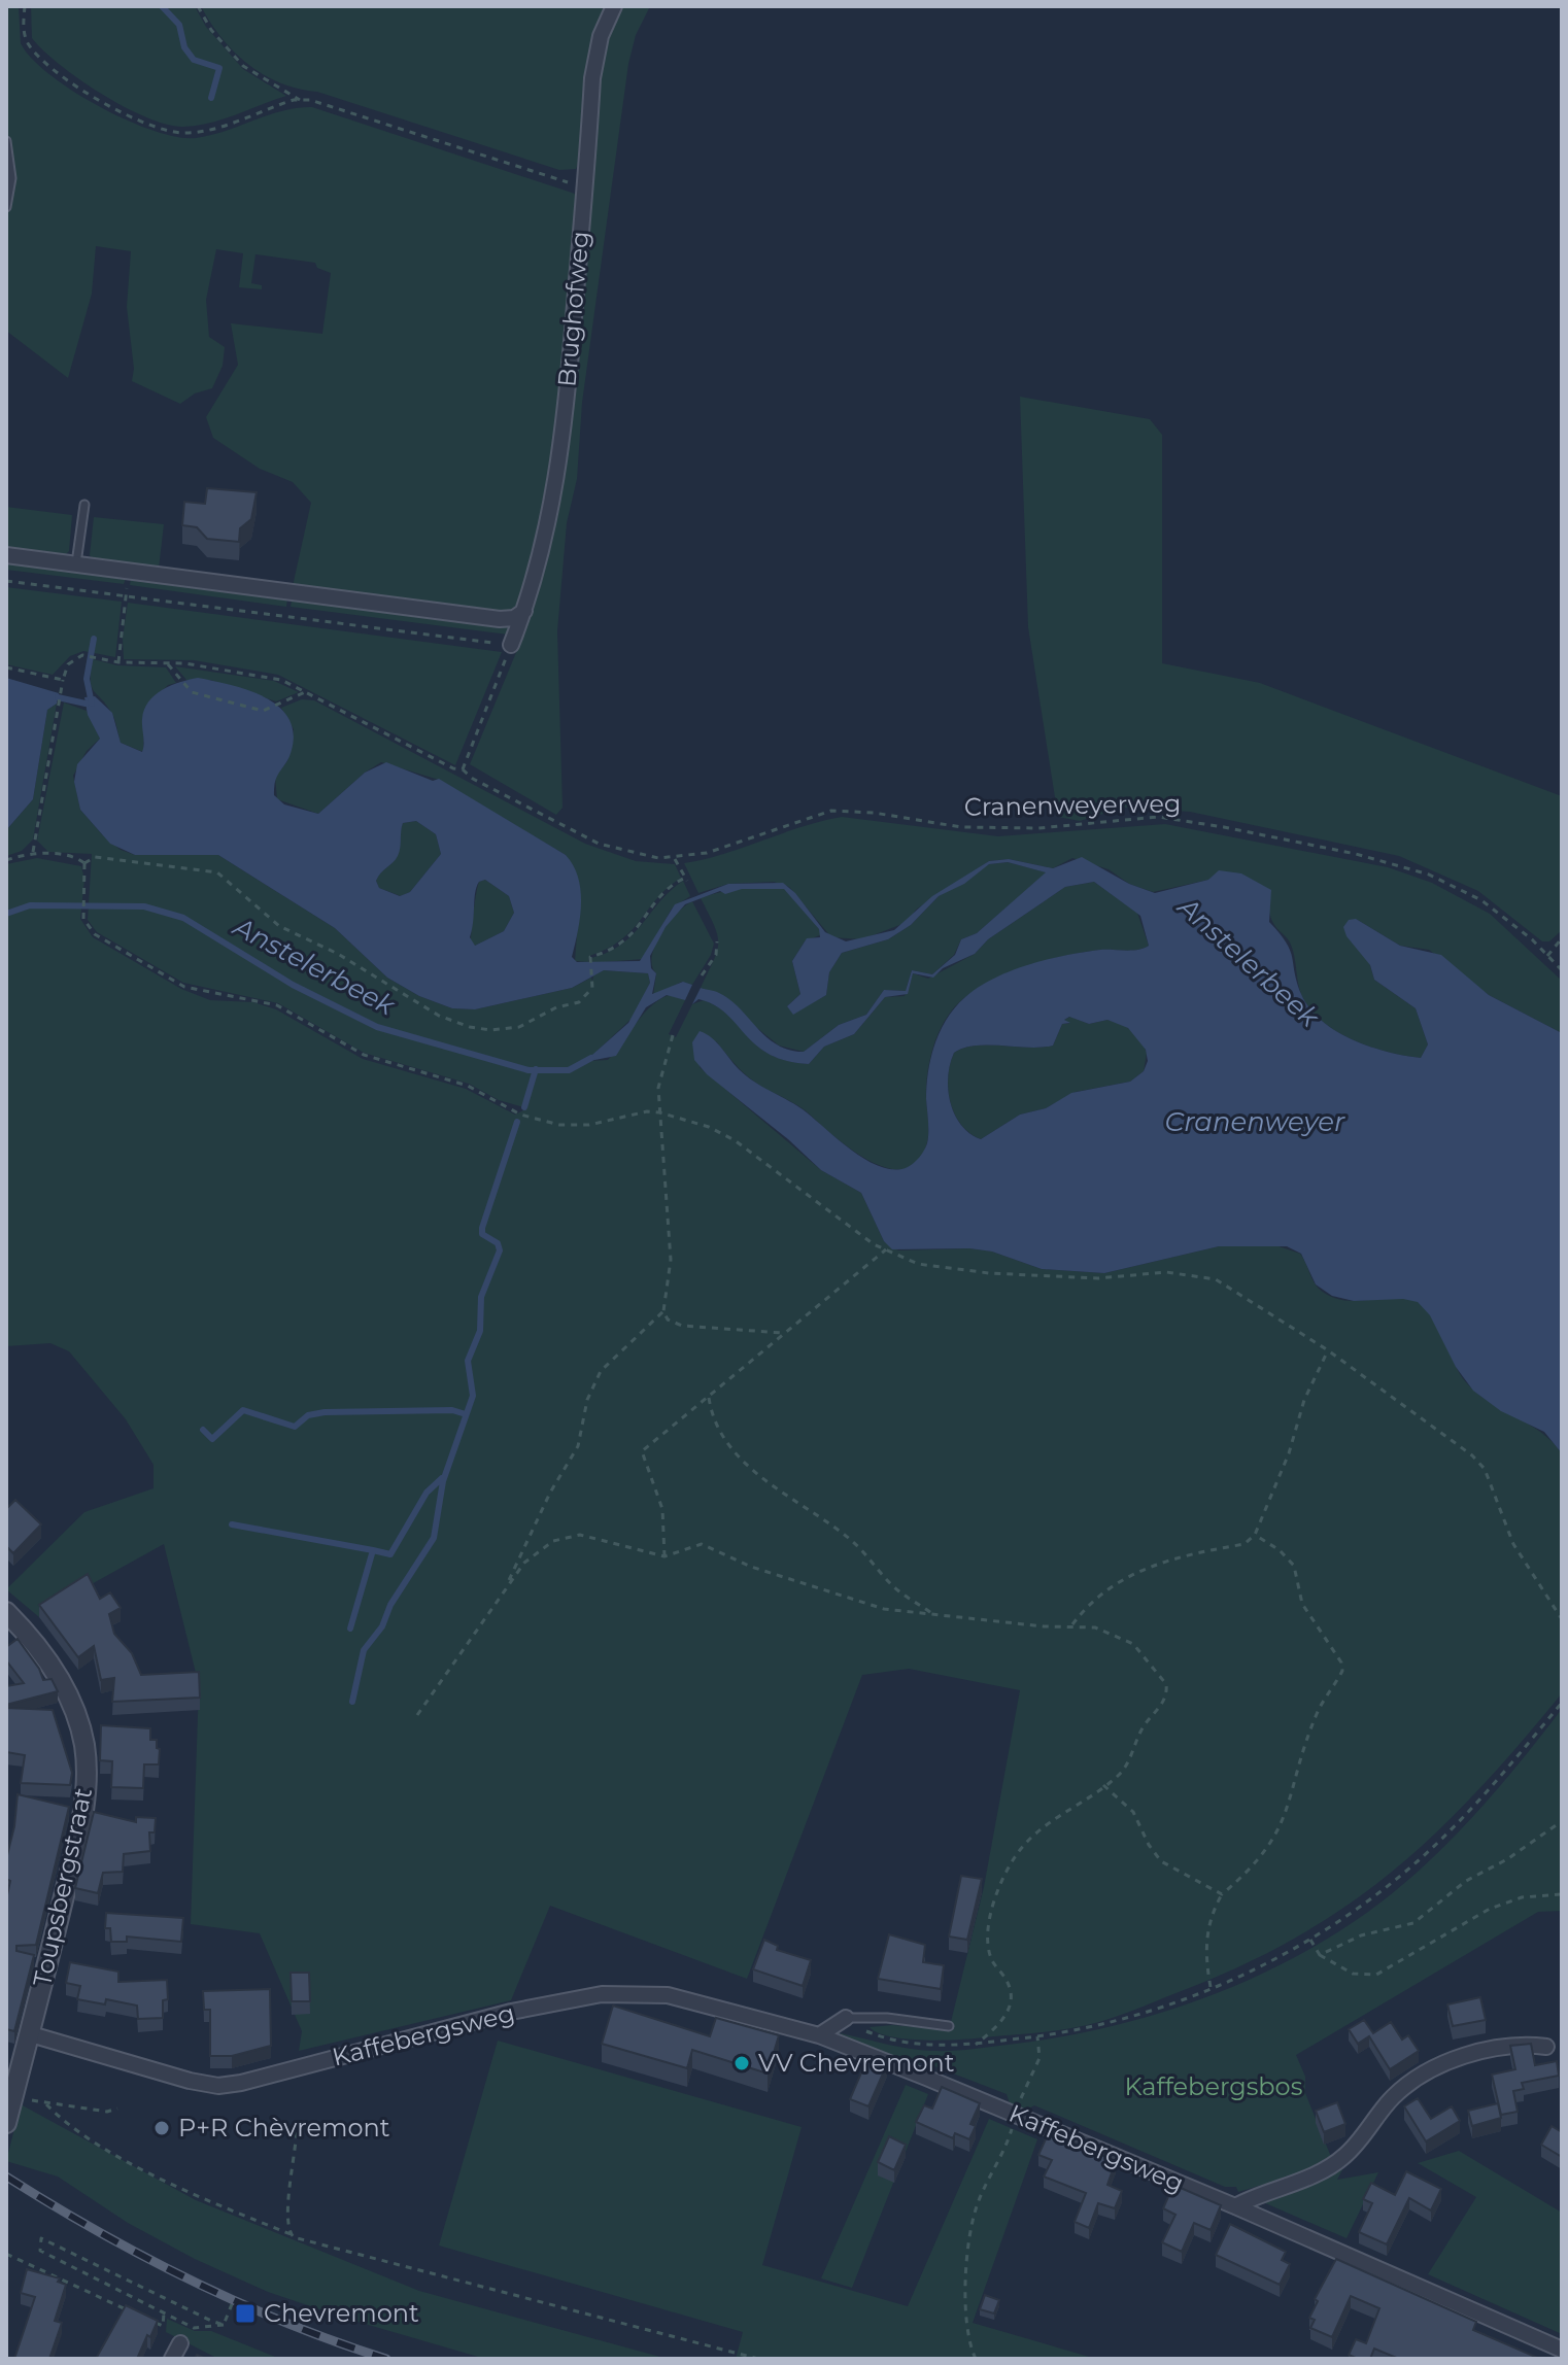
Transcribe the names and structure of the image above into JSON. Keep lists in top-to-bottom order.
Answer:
{
  "streets": {
    "street": ["Brughofweg", "Toupsbergstraat", "Kaffebergsweg"],
    "path": ["Cranenweyerweg"]
  },
  "crossings": [
    ["Toupsbergstraat", "Kaffebergsweg"]
  ],
  "water": ["Anstelerbeek", "Cranenweyer"],
  "parks": ["Kaffebergsbos"],
  "places": {
    "other": ["VV Chevremont", "P+R Chèvremont"],
    "transit": ["Chevremont"]
  }
}
